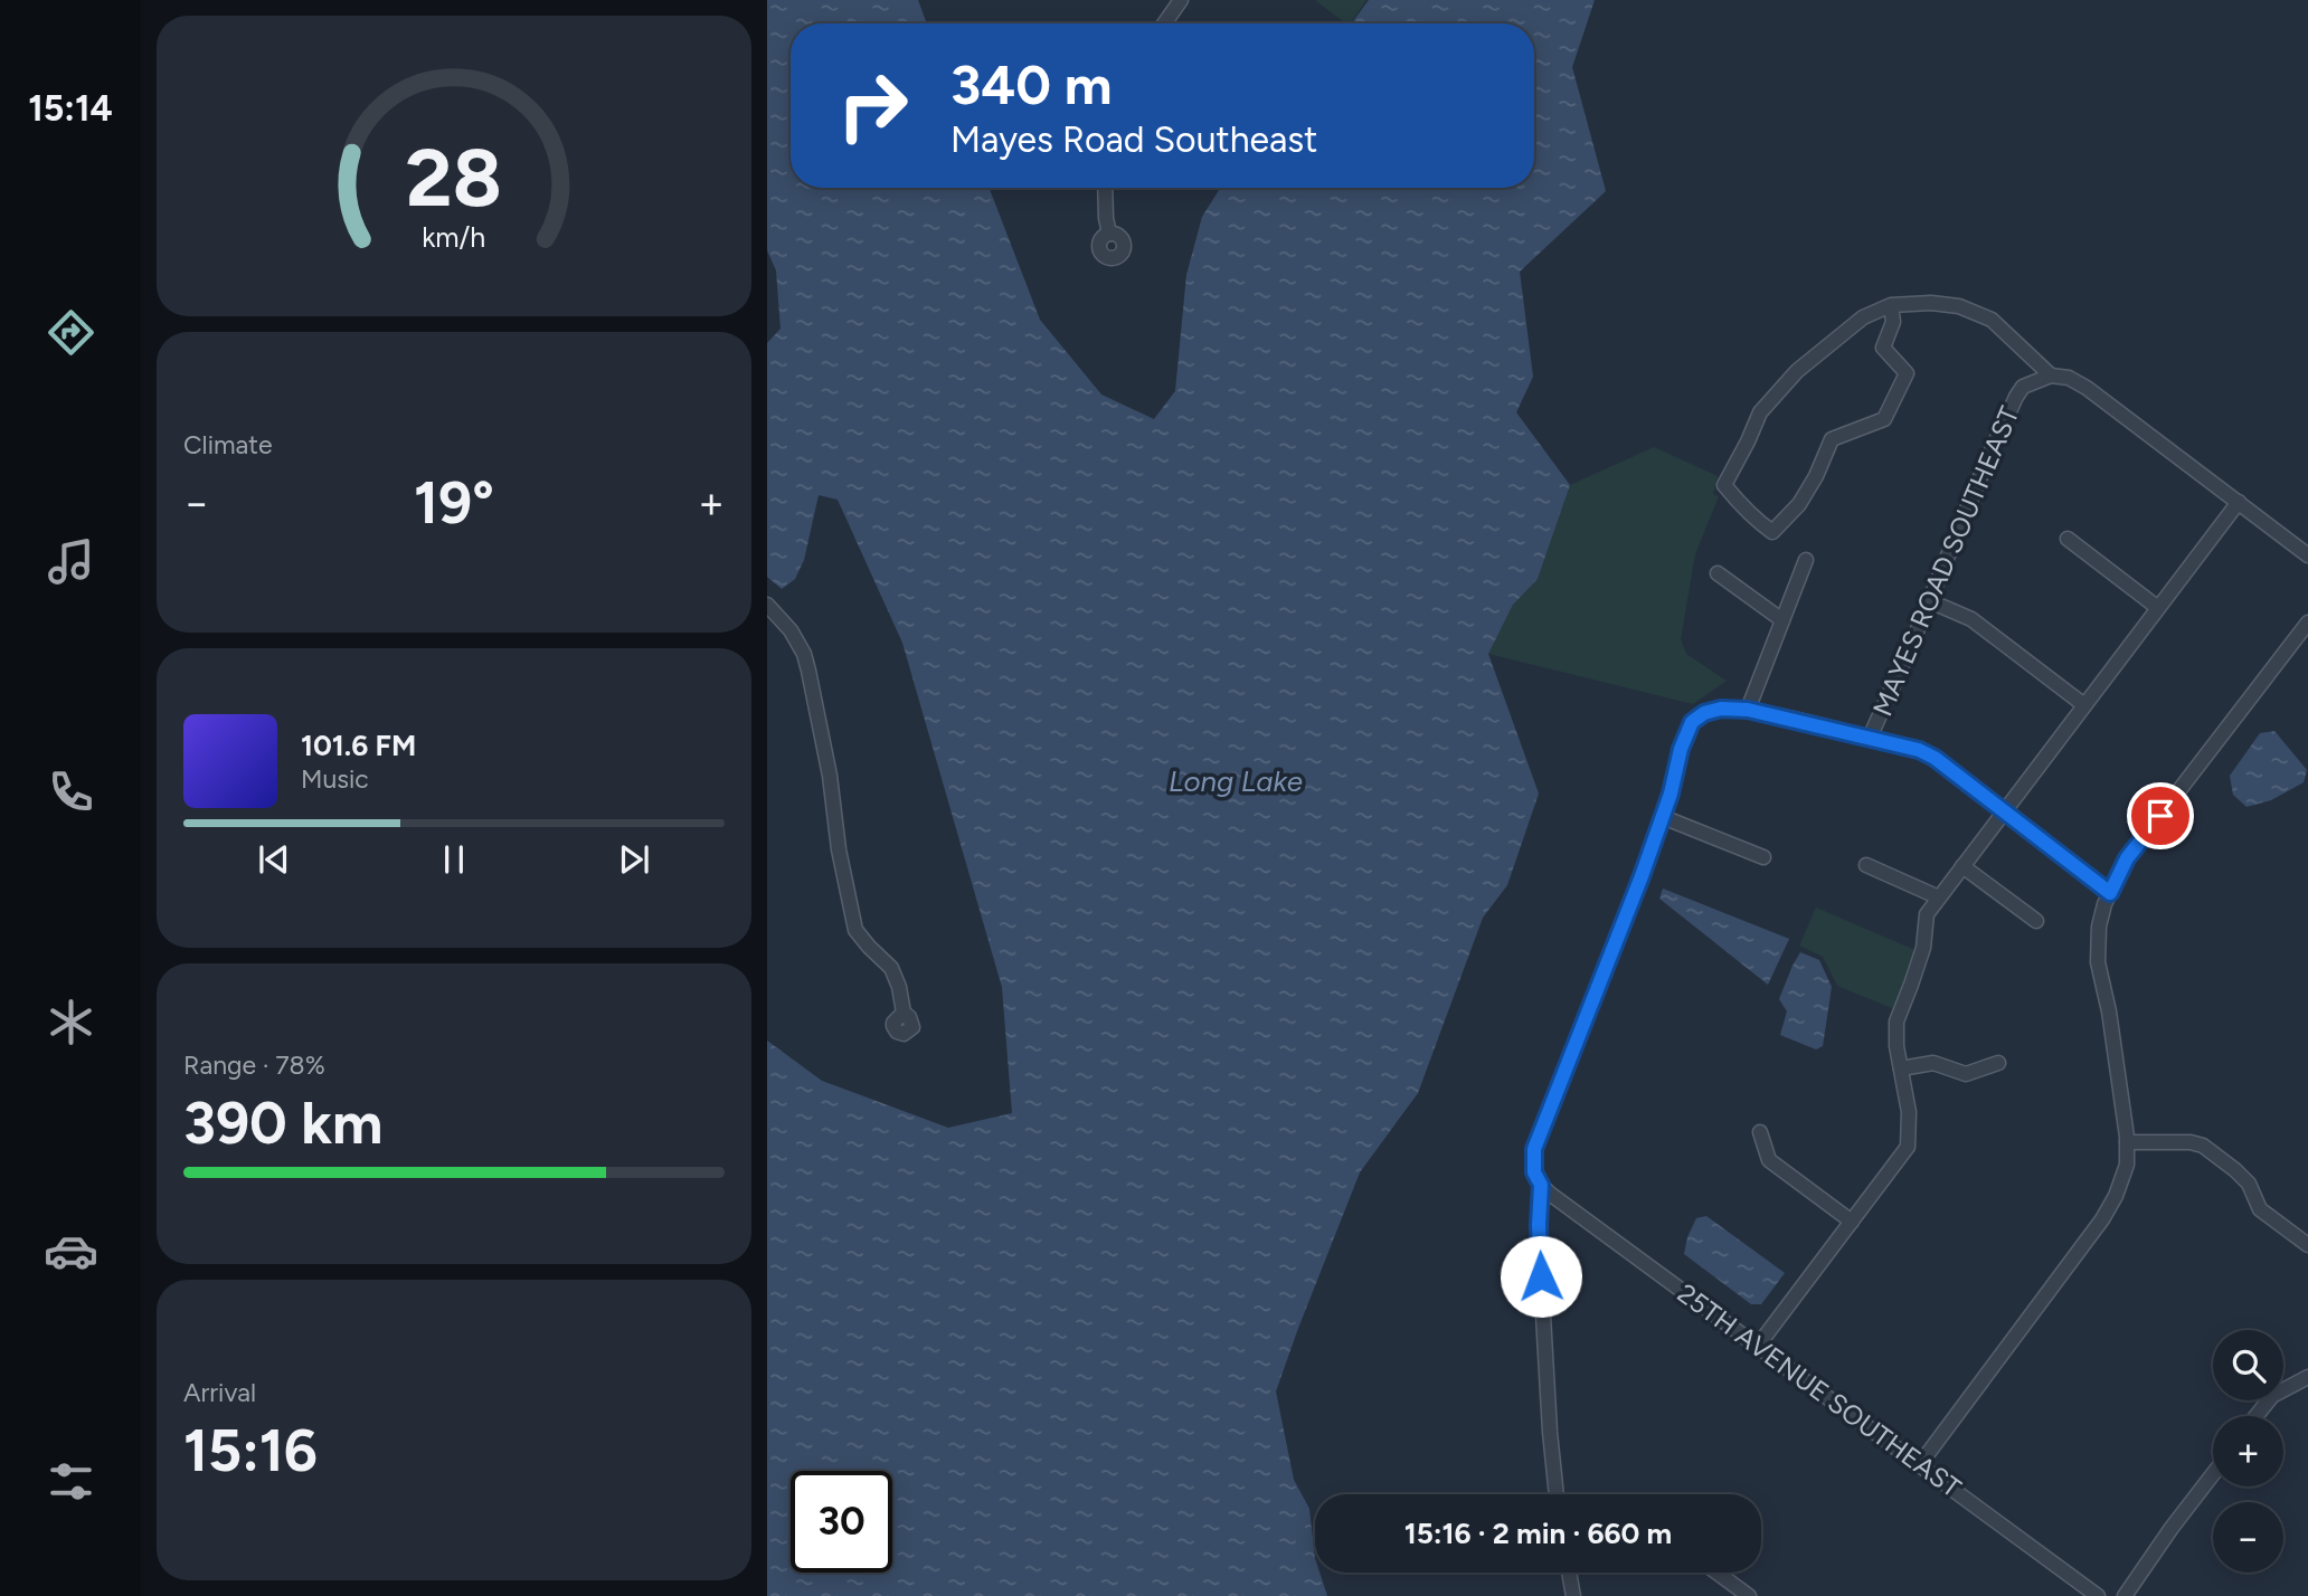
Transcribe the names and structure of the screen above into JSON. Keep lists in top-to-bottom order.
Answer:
{
  "streets": {
    "street": ["MAYES ROAD SOUTHEAST", "25TH AVENUE SOUTHEAST"]
  },
  "crossings": [
    ["MAYES ROAD SOUTHEAST", "25TH AVENUE SOUTHEAST"]
  ],
  "water": ["Long Lake"],
  "page": {
    "tabs": "15:14",
    "turn": ["340 m", "Mayes Road Southeast"],
    "tile": [
      "Climate",
      ["Range · 78%", "390 km"],
      ["Arrival", "15:16"]
    ],
    "heat": ["−", "19°", "+"],
    "song": ["101.6 FM", "Music"],
    "map_buttons": ["+", "−"],
    "limit": "30",
    "trip": "15:16 · 2 min · 660 m",
    "gauge": ["28", "km/h"]
  }
}
